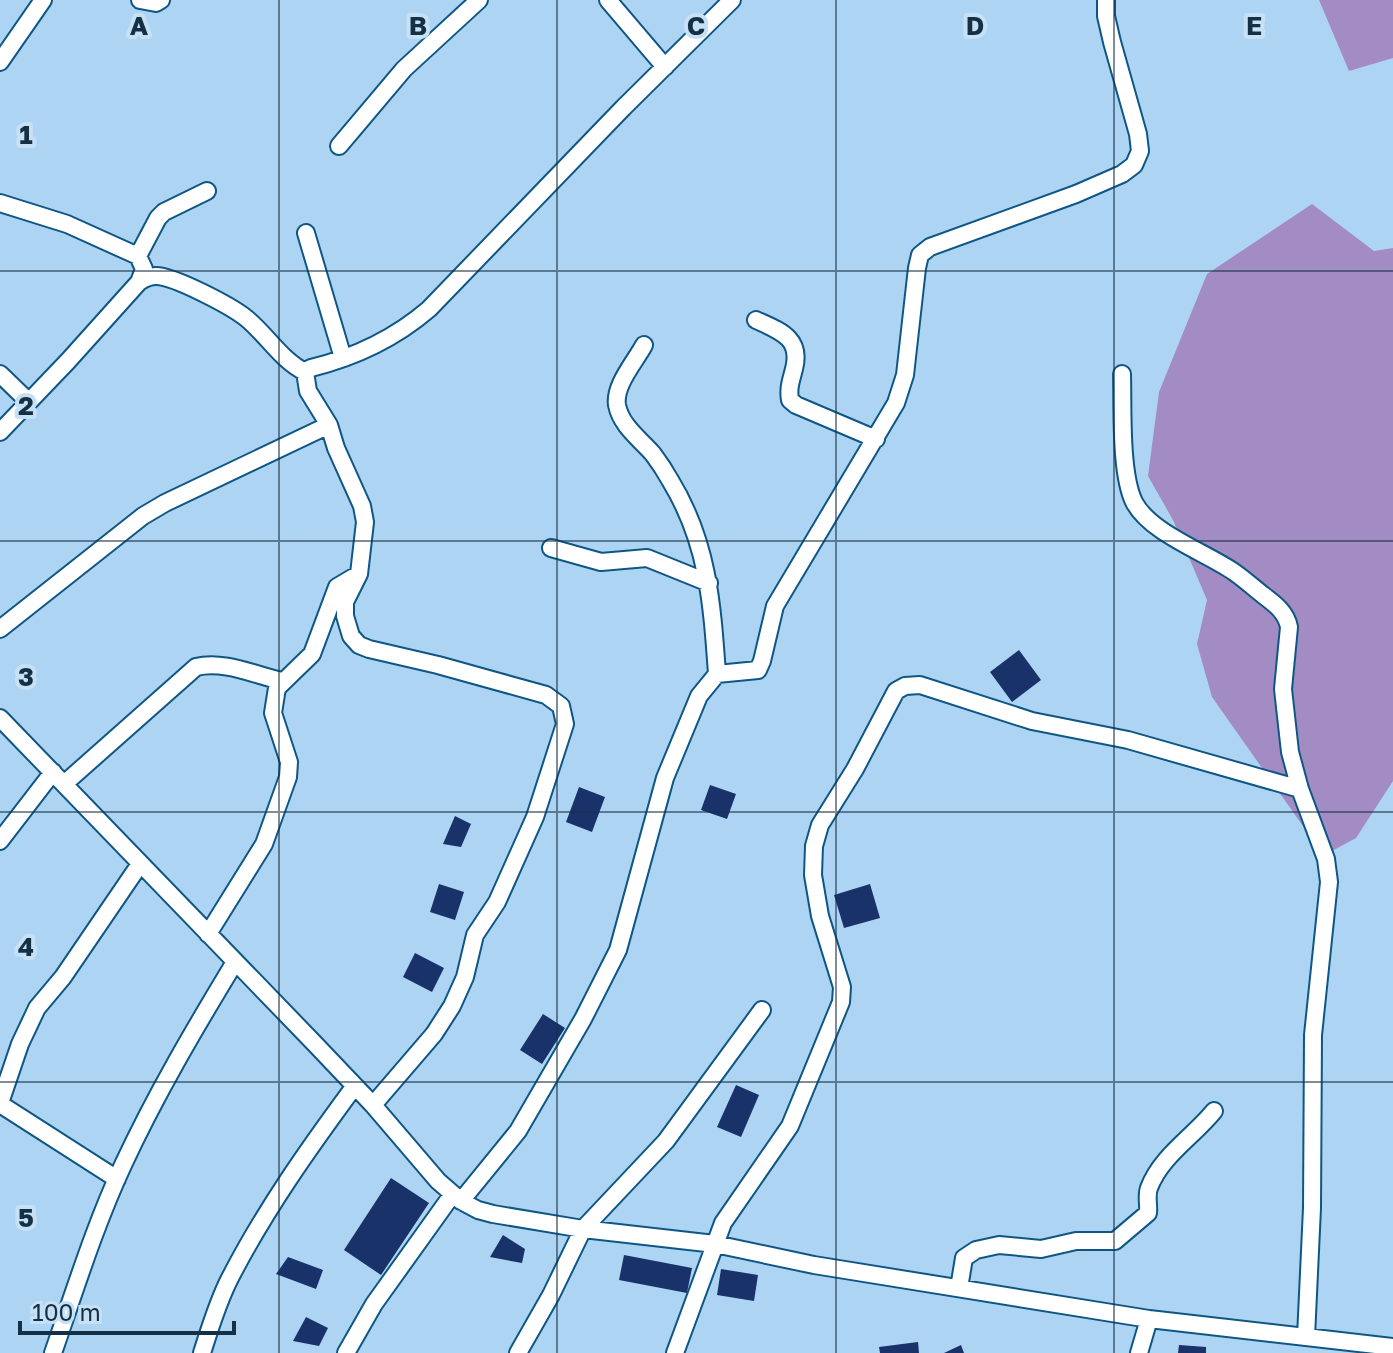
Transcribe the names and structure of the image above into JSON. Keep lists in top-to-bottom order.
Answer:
{
  "scale_bar": "100 m",
  "grid": {
    "columns": [
      "A",
      "B",
      "C",
      "D",
      "E"
    ],
    "rows": [
      "1",
      "2",
      "3",
      "4",
      "5"
    ]
  }
}
